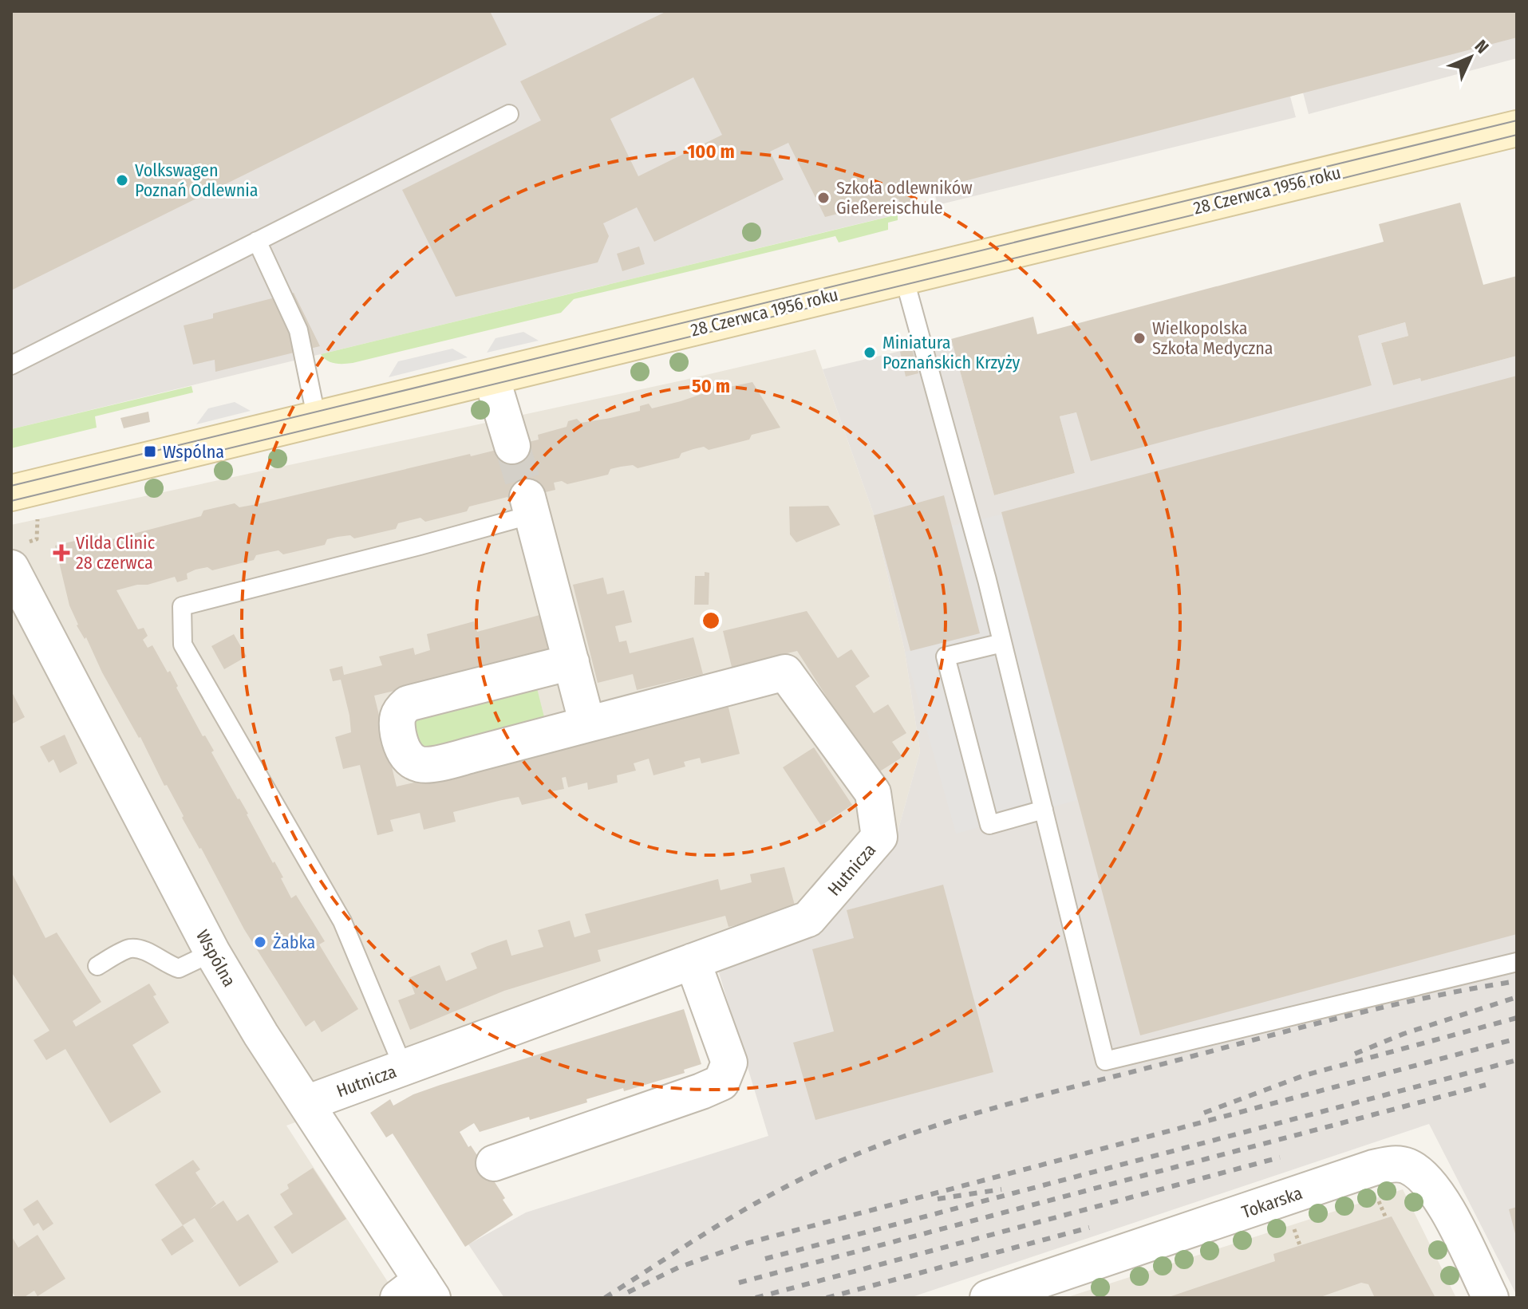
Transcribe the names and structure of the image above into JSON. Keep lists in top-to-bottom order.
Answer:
{
  "streets": {
    "street": [
      "28 Czerwca 1956 roku",
      "Hutnicza",
      "Wspólna",
      "Tokarska"
    ]
  },
  "crossings": [
    ["Hutnicza", "Wspólna"]
  ],
  "places": {
    "other": [
      "Volkswagen Poznań Odlewnia",
      "Szkoła odlewników Gießereischule",
      "Wielkopolska Szkoła Medyczna",
      "Miniatura Poznańskich Krzyży",
      "Żabka"
    ],
    "transit": ["Wspólna"],
    "health": ["Vilda Clinic 28 czerwca"]
  },
  "north": "top right",
  "rings": ["100 m", "50 m"]
}
